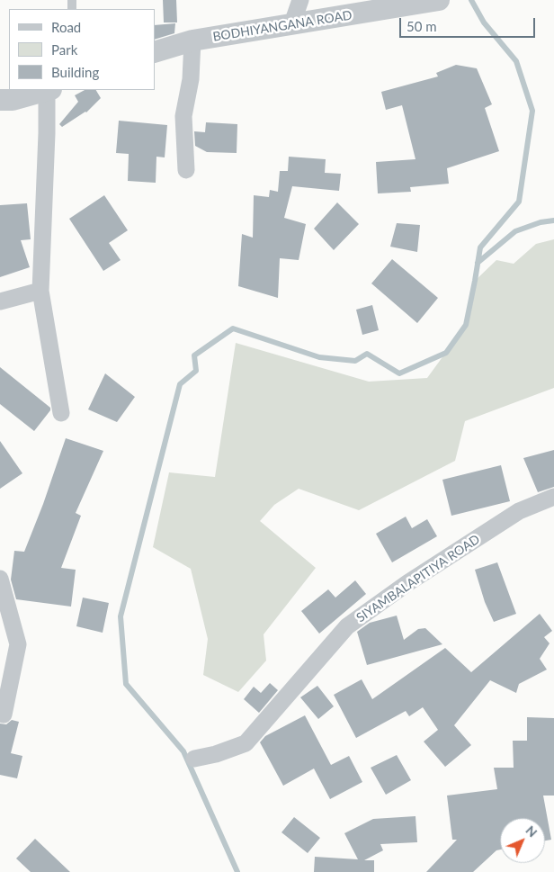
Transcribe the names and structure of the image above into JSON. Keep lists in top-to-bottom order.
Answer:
{
  "streets": {
    "street": ["BODHIYANGANA ROAD", "SIYAMBALAPITIYA ROAD"]
  },
  "legend": ["Road", "Park", "Building"],
  "scale_bar": "50 m",
  "north": "top right"
}
